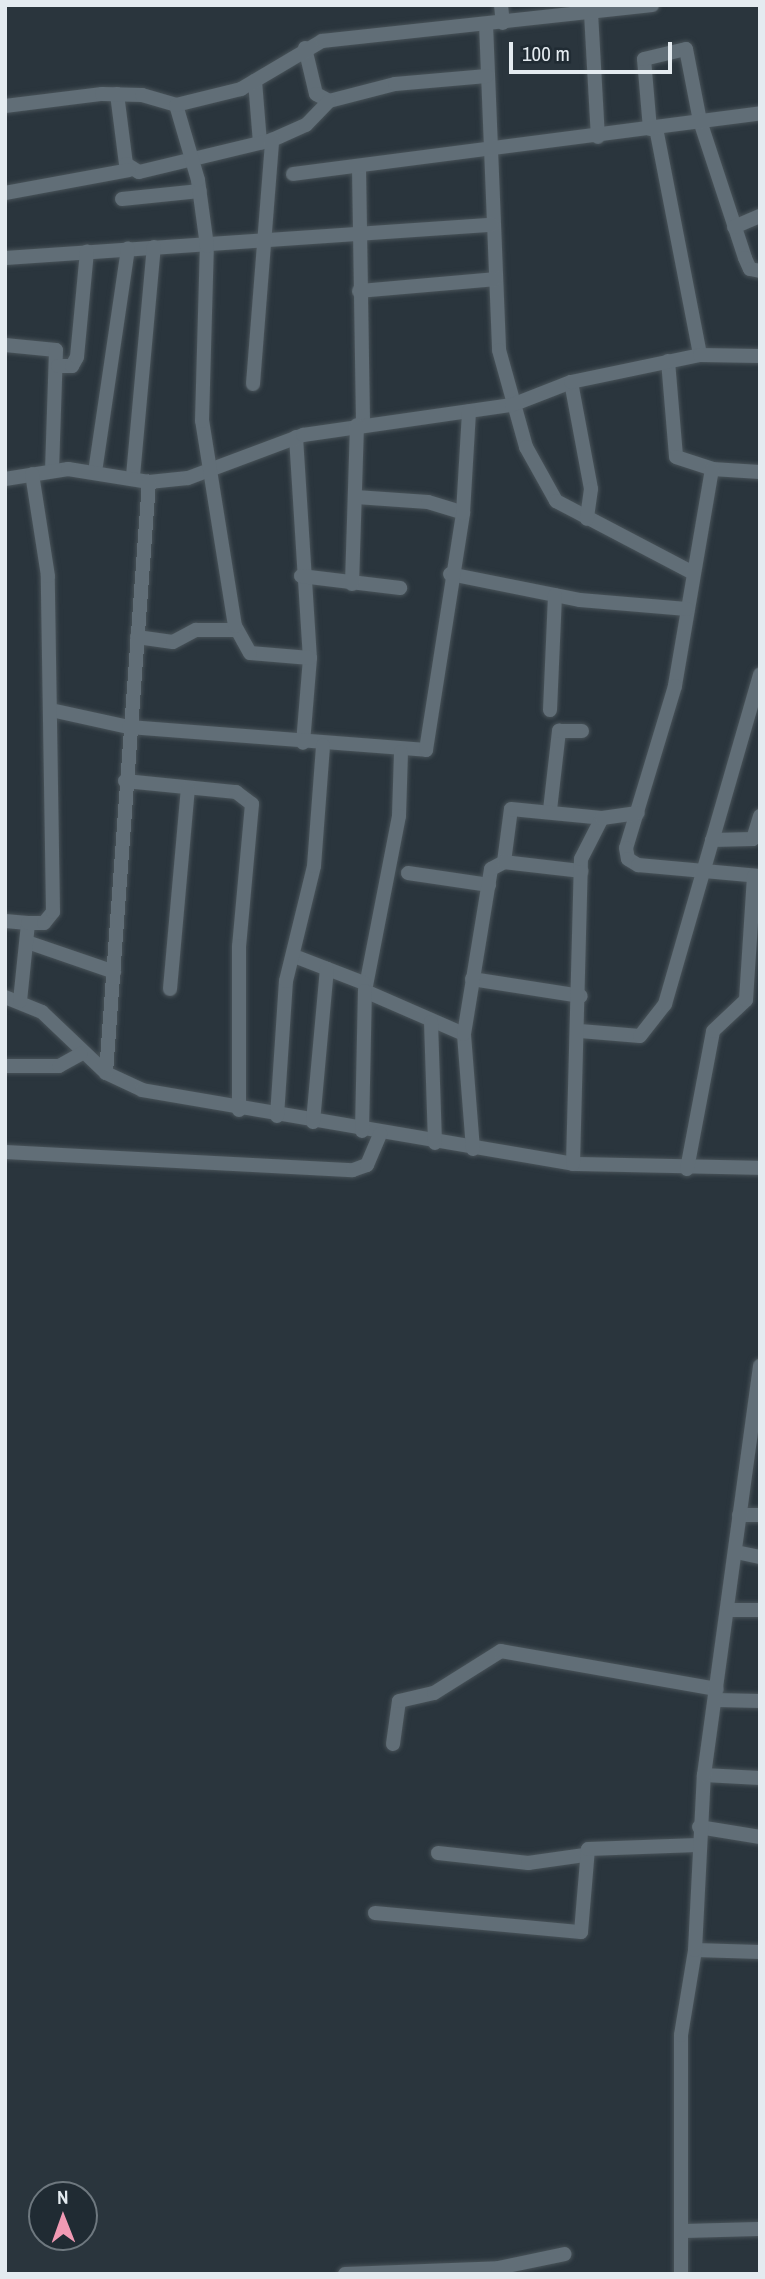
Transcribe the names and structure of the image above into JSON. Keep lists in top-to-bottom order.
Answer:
{
  "scale_bar": "100 m",
  "north": "top"
}
